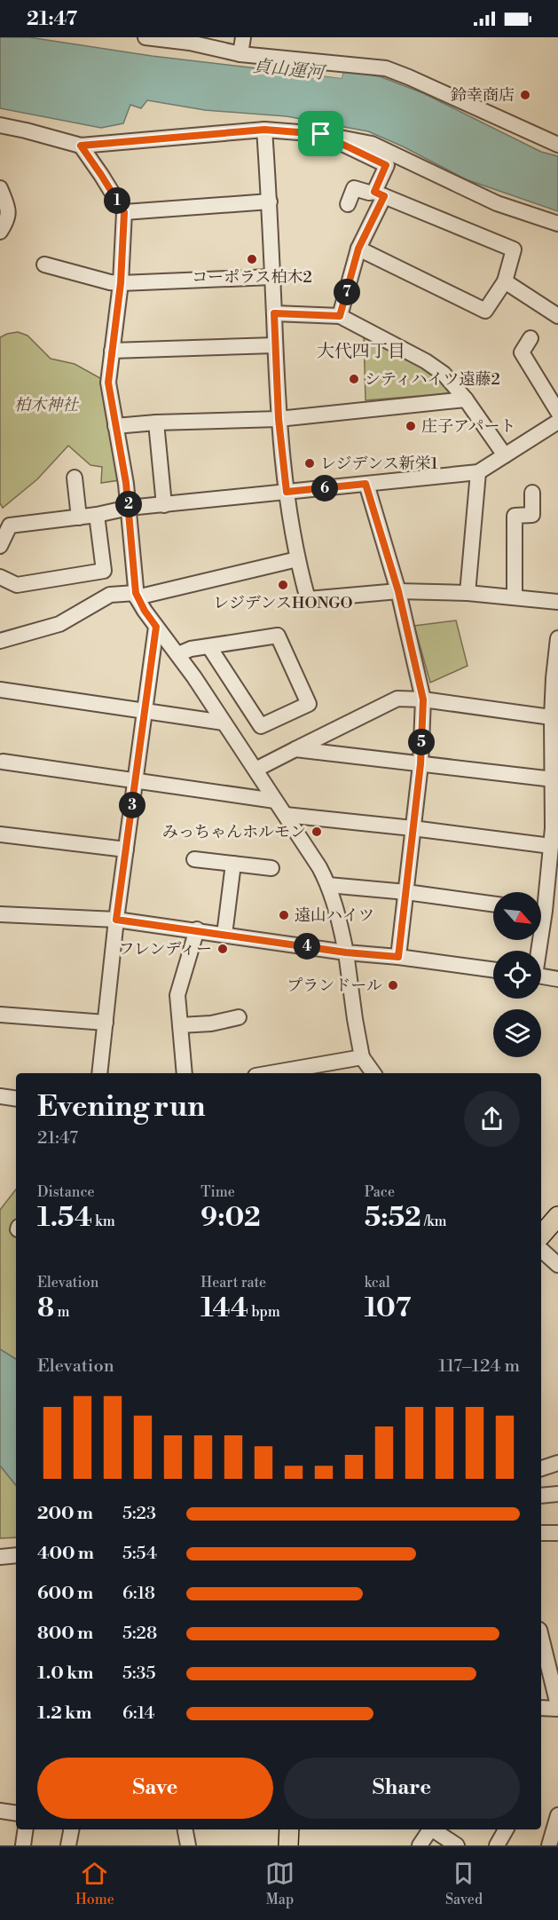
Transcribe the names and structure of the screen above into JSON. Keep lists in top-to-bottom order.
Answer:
{
  "districts": ["大代四丁目"],
  "water": ["貞山運河"],
  "parks": ["柏木神社"],
  "places": [
    "鈴幸商店",
    "コーポラス柏木2",
    "シティハイツ遠藤2",
    "庄子アパート",
    "レジデンス新栄1",
    "レジデンスHONGO",
    "みっちゃんホルモン",
    "遠山ハイツ",
    "フレンディー",
    "プランドール"
  ],
  "north": "bottom right",
  "page": {
    "status": "21:47",
    "pins": [
      "1",
      "7",
      "6",
      "2",
      "5",
      "3",
      "4"
    ],
    "heading": ["Evening run", "21:47"],
    "stats": [
      ["Distance", "1.54 km"],
      ["Time", "9:02"],
      ["Pace", "5:52 /km"],
      ["Elevation", "8 m"],
      ["Heart rate", "144 bpm"],
      ["kcal", "107"]
    ],
    "chart": ["Elevation", "117–124 m"],
    "list": [
      {
        "name": "200 m",
        "note": "5:23"
      },
      {
        "name": "400 m",
        "note": "5:54"
      },
      {
        "name": "600 m",
        "note": "6:18"
      },
      {
        "name": "800 m",
        "note": "5:28"
      },
      {
        "name": "1.0 km",
        "note": "5:35"
      },
      {
        "name": "1.2 km",
        "note": "6:14"
      }
    ],
    "buttons": ["Save", "Share"],
    "tabs": ["Home", "Map", "Saved"]
  }
}
